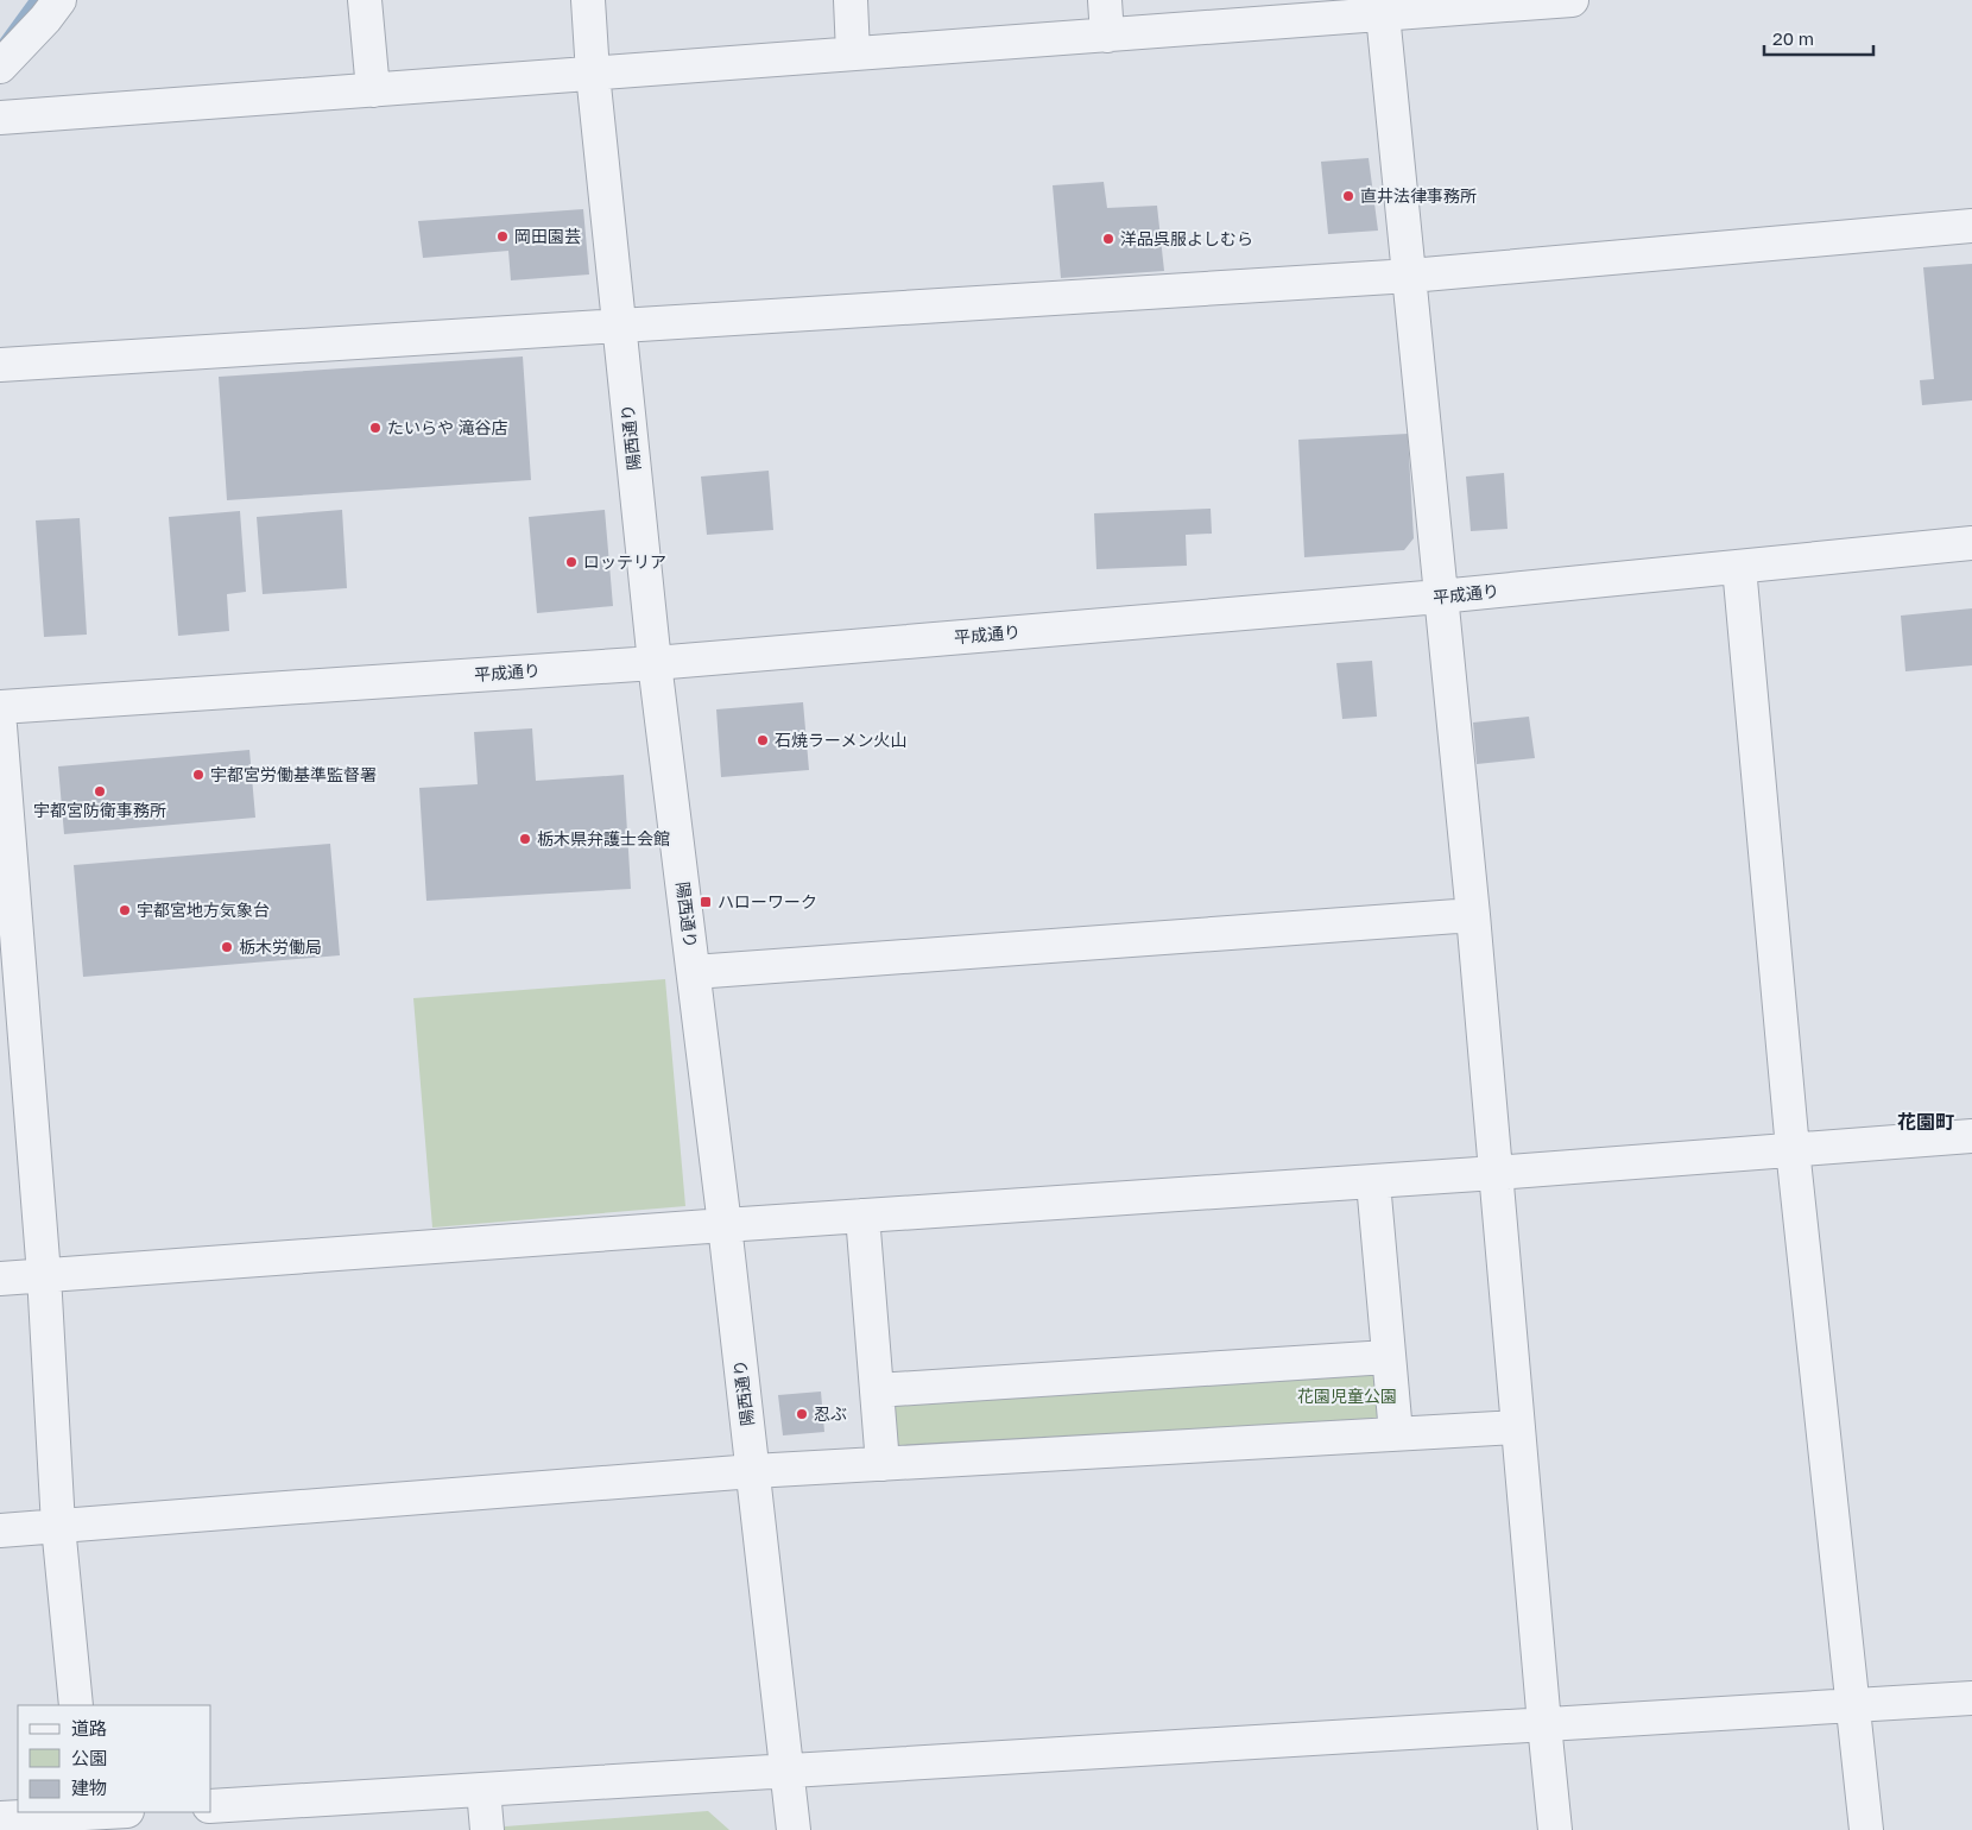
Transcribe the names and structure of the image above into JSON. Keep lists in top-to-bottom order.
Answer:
{
  "streets": {
    "street": ["陽西通り", "平成通り"]
  },
  "crossings": [
    ["陽西通り", "平成通り"]
  ],
  "districts": ["花園町"],
  "parks": ["花園児童公園"],
  "places": {
    "other": [
      "直井法律事務所",
      "岡田園芸",
      "洋品呉服よしむら",
      "たいらや 滝谷店",
      "ロッテリア",
      "石焼ラーメン火山",
      "宇都宮労働基準監督署",
      "宇都宮防衛事務所",
      "栃木県弁護士会館",
      "宇都宮地方気象台",
      "栃木労働局",
      "忍ぶ"
    ],
    "transit": ["ハローワーク"]
  },
  "legend": ["道路", "公園", "建物"],
  "scale_bar": "20 m"
}
